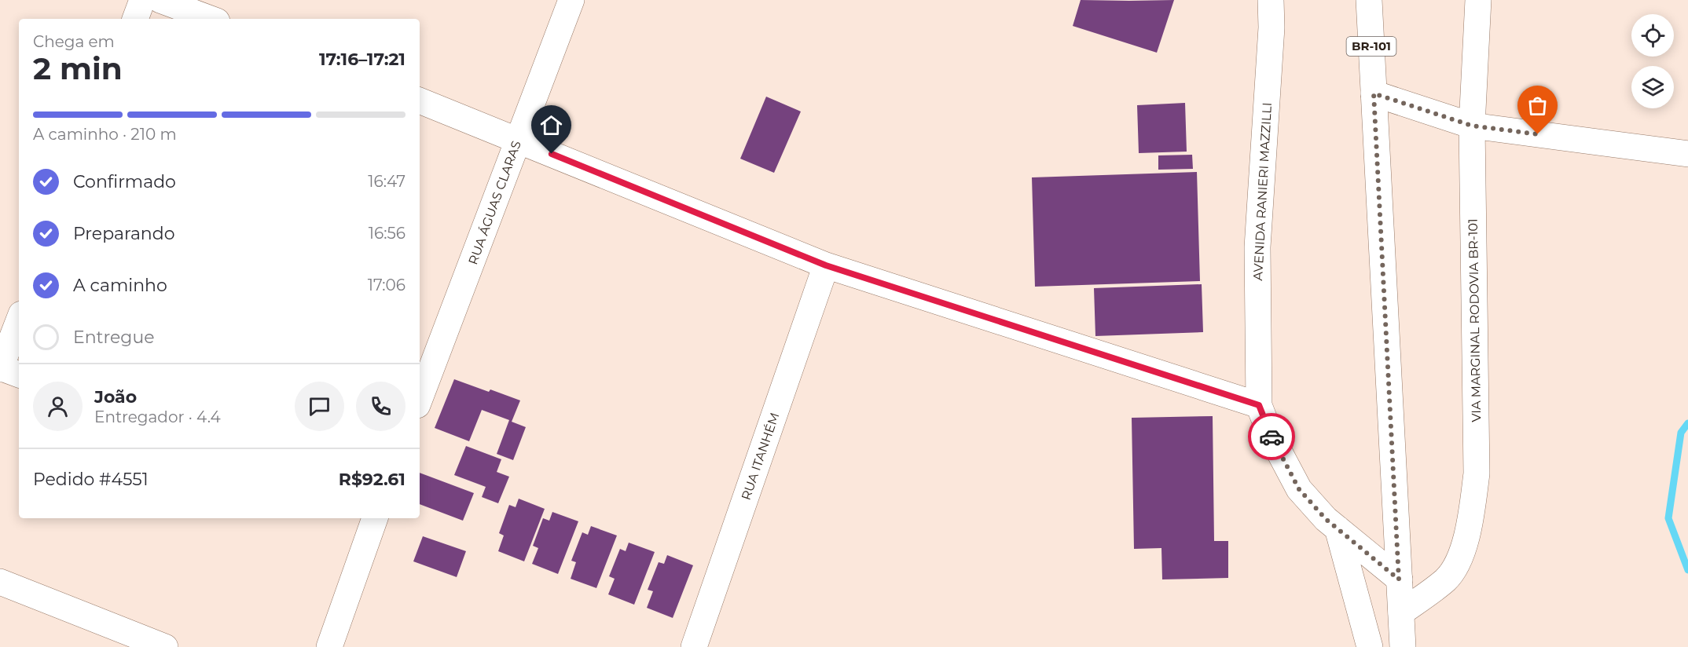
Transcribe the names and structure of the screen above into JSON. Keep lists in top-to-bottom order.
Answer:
{
  "streets": {
    "main road": [
      "BR-101",
      "AVENIDA RANIERI MAZZILLI",
      "RUA ÁGUAS CLARAS",
      "VIA MARGINAL RODOVIA BR-101",
      "RUA ITANHÉM"
    ]
  },
  "crossings": [
    ["BR-101", "AVENIDA RANIERI MAZZILLI"],
    ["BR-101", "VIA MARGINAL RODOVIA BR-101"]
  ],
  "page": {
    "heading": ["2 min", "Chega em", "17:16–17:21"],
    "panel": [
      "João",
      "Entregador · 4.4",
      "Pedido #4551",
      "R$92.61"
    ],
    "bar": "A caminho · 210 m",
    "list": [
      ["Confirmado", "16:47"],
      ["Preparando", "16:56"],
      ["A caminho", "17:06"],
      "Entregue"
    ]
  }
}
